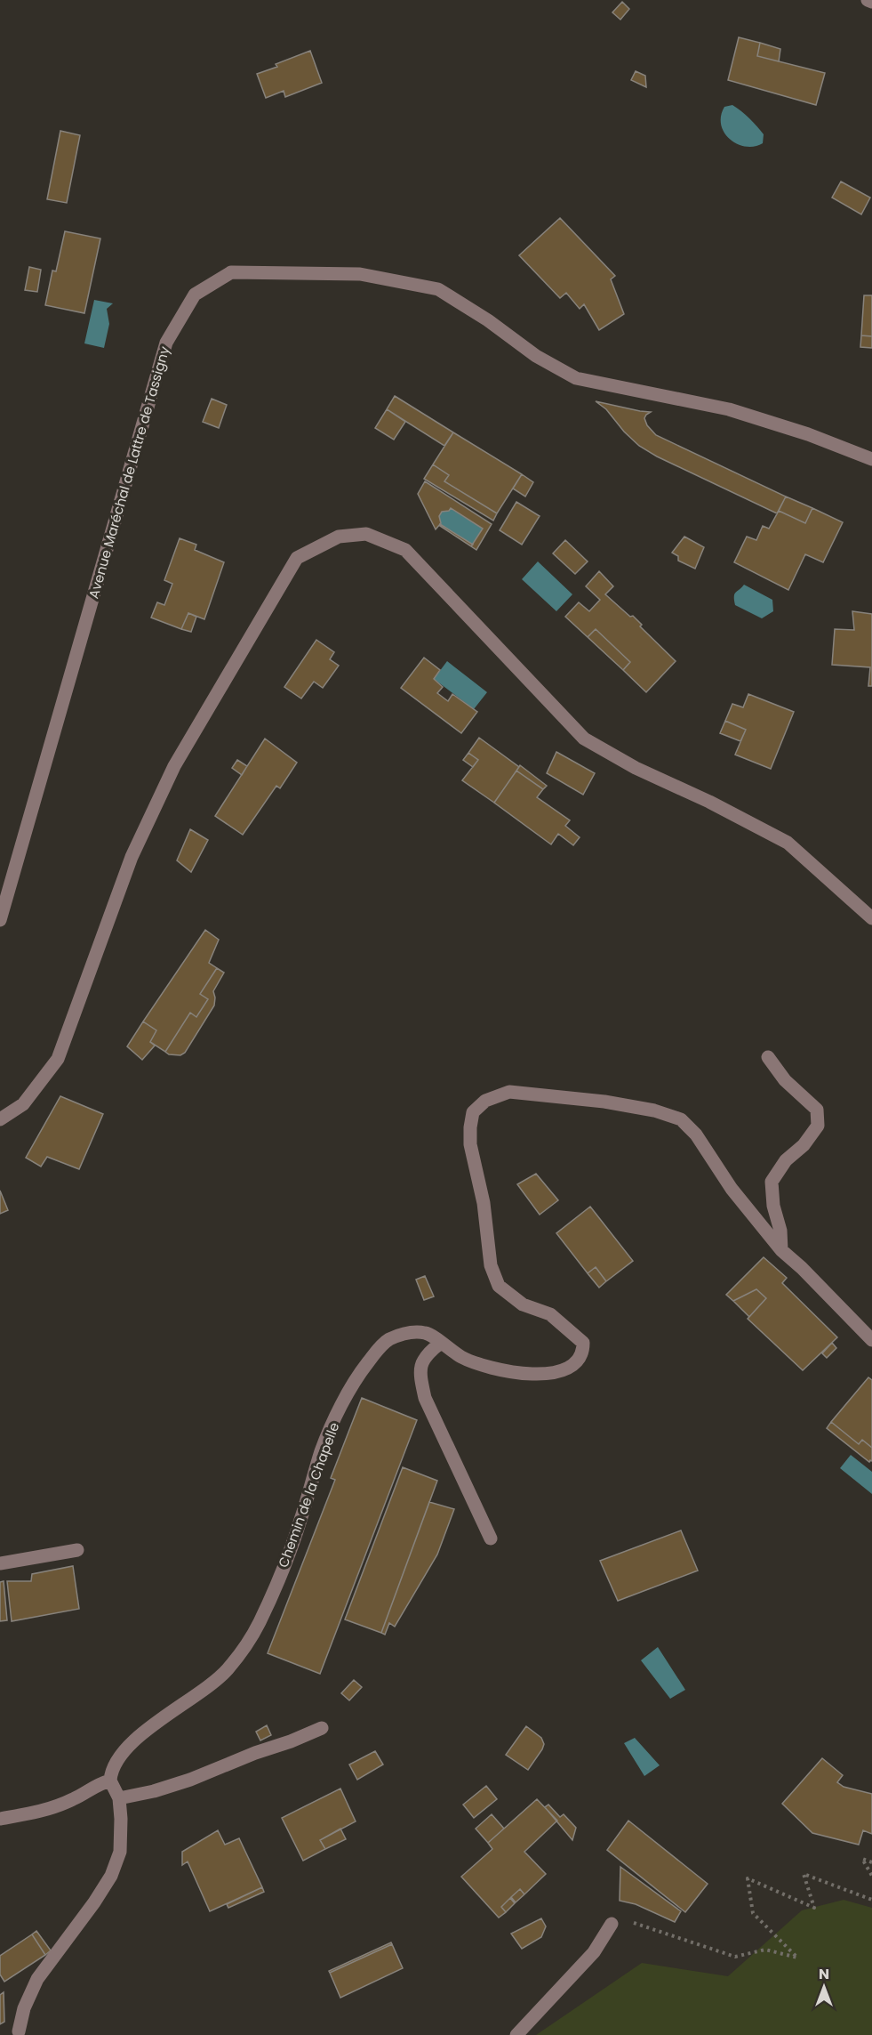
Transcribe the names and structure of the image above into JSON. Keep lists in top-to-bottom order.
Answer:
{
  "streets": {
    "street": ["Avenue Maréchal de Lattre de Tassigny", "Chemin de la Chapelle"]
  },
  "north": "top"
}
